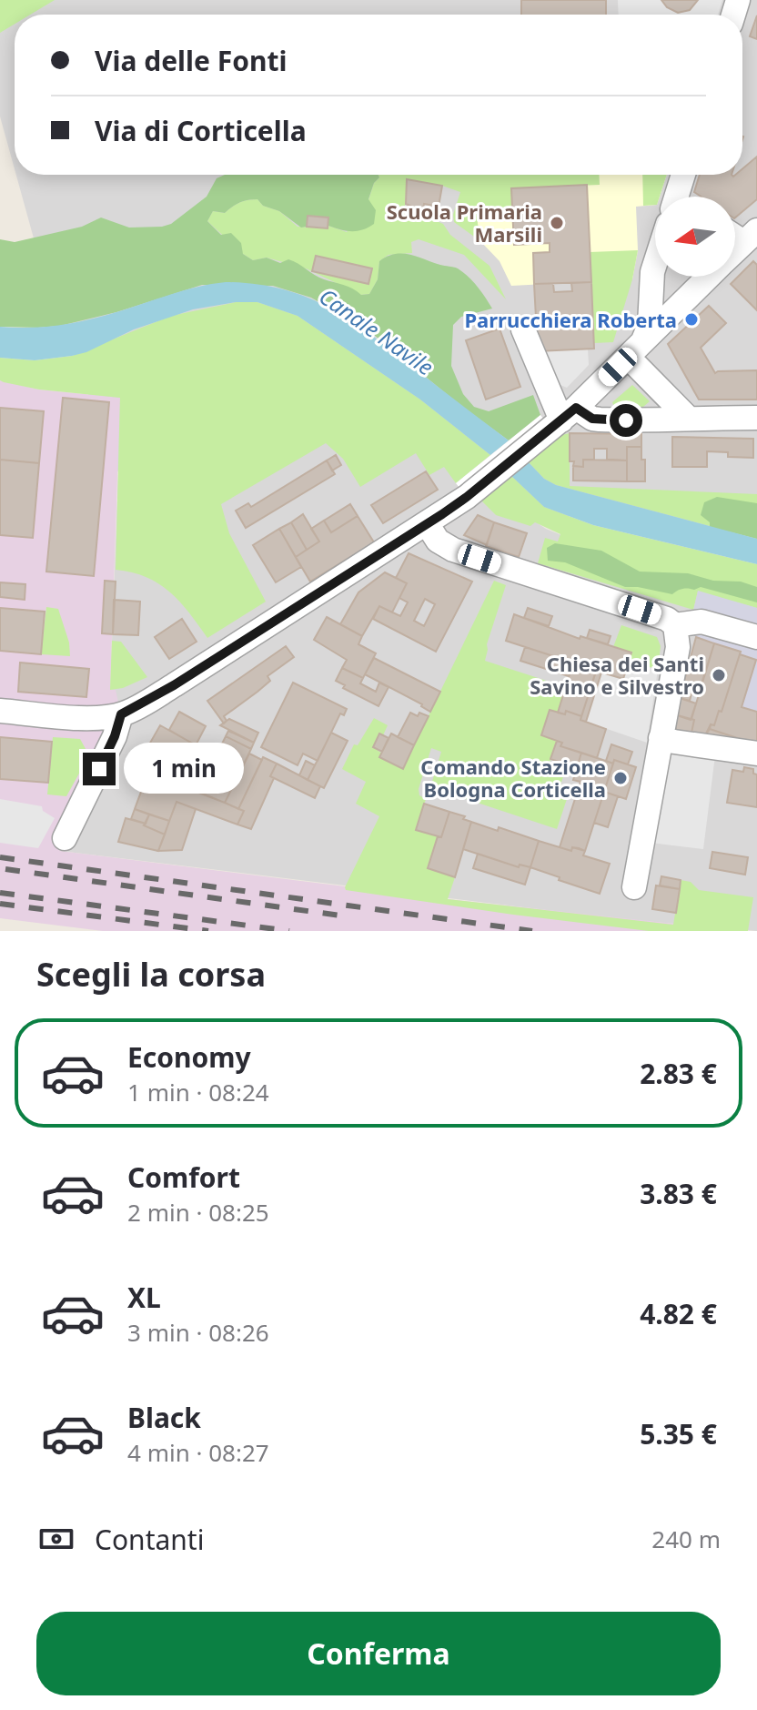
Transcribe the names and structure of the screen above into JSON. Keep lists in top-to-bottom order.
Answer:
{
  "water": ["Canale Navile"],
  "places": [
    "Scuola Primaria Marsili",
    "Parrucchiera Roberta",
    "Chiesa dei Santi Savino e Silvestro",
    "Comando Stazione Bologna Corticella"
  ],
  "north": "left",
  "page": {
    "banner": ["Via delle Fonti", "Via di Corticella"],
    "bubble": "1 min",
    "heading": "Scegli la corsa",
    "list": [
      {
        "name": "Economy",
        "note": "1 min · 08:24",
        "value": "2.83 €"
      },
      {
        "name": "Comfort",
        "note": "2 min · 08:25",
        "value": "3.83 €"
      },
      {
        "name": "XL",
        "note": "3 min · 08:26",
        "value": "4.82 €"
      },
      {
        "name": "Black",
        "note": "4 min · 08:27",
        "value": "5.35 €"
      }
    ],
    "pay": ["Contanti", "240 m"],
    "buttons": "Conferma"
  }
}
